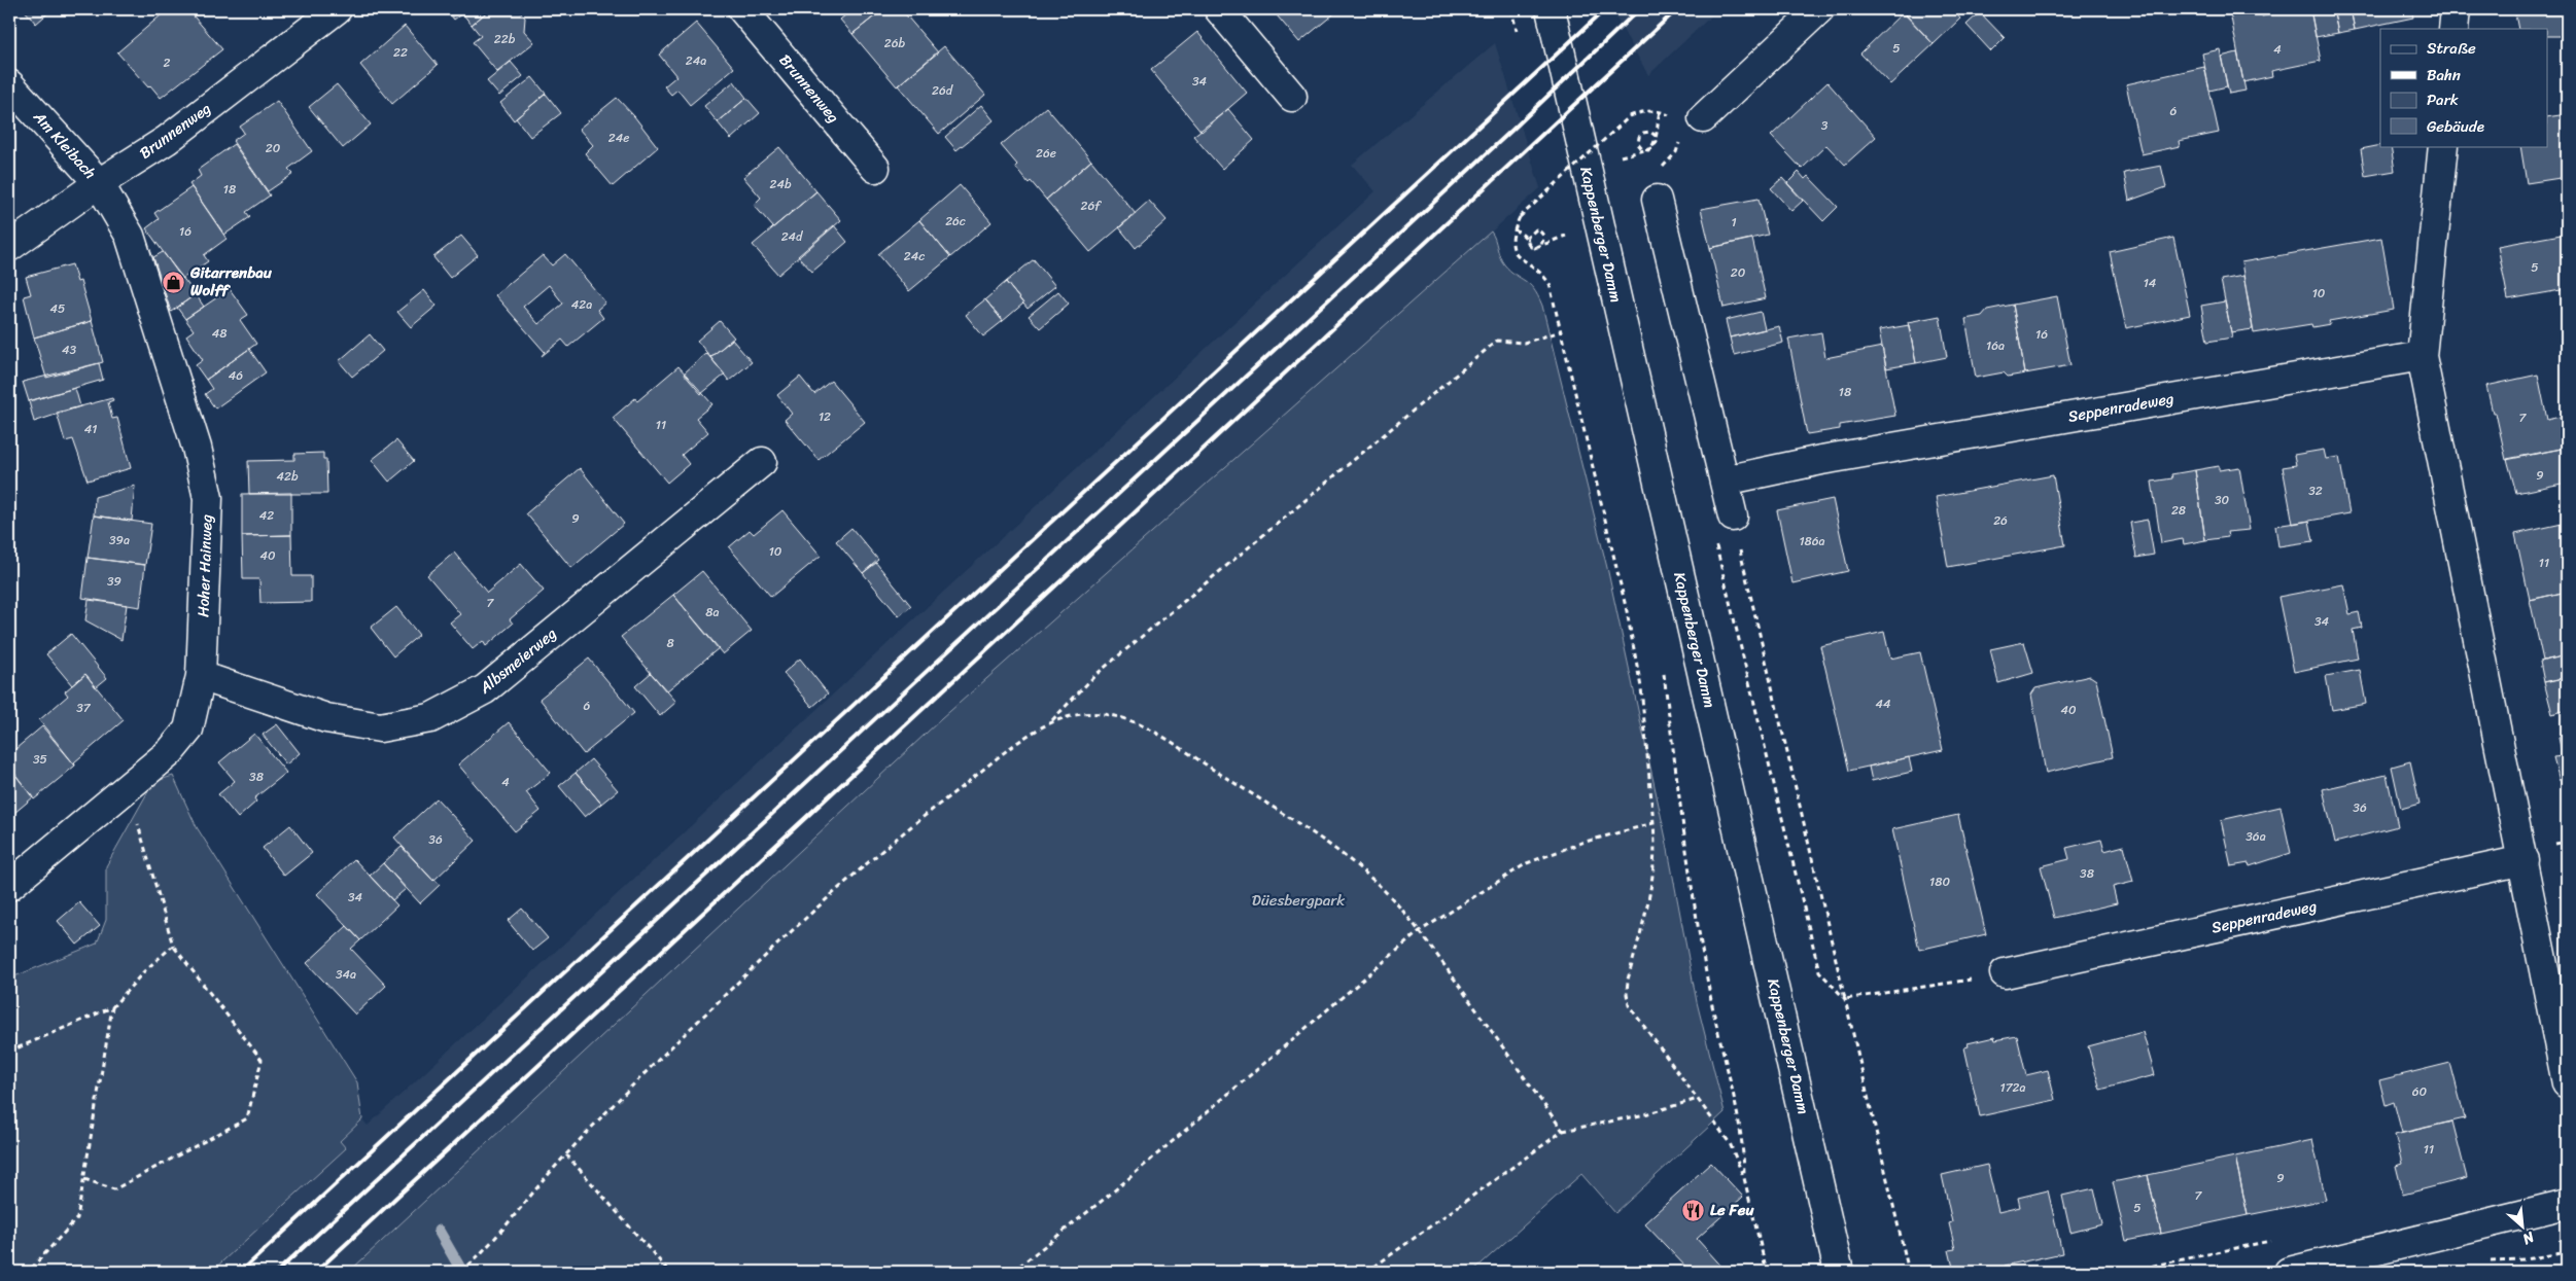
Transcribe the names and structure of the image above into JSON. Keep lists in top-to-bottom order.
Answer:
{
  "streets": {
    "street": [
      "Brunnenweg",
      "Am Kleibach",
      "Kappenberger Damm",
      "Seppenradeweg",
      "Hoher Hainweg",
      "Albsmeierweg"
    ]
  },
  "crossings": [
    ["Brunnenweg", "Am Kleibach"],
    ["Brunnenweg", "Hoher Hainweg"],
    ["Am Kleibach", "Hoher Hainweg"],
    ["Hoher Hainweg", "Albsmeierweg"]
  ],
  "parks": ["Düesbergpark"],
  "places": {
    "shop": ["Gitarrenbau Wolff"],
    "restaurant": ["Le Feu"]
  },
  "house_numbers": [
    "22b",
    "26b",
    "5",
    "4",
    "22",
    "24a",
    "2",
    "34",
    "26d",
    "6",
    "3",
    "24e",
    "20",
    "26e",
    "24b",
    "18",
    "26f",
    "26c",
    "1",
    "16",
    "24d",
    "24c",
    "5",
    "20",
    "14",
    "10",
    "42a",
    "45",
    "48",
    "16",
    "16a",
    "43",
    "46",
    "18",
    "12",
    "7",
    "11",
    "41",
    "9",
    "42b",
    "32",
    "30",
    "28",
    "42",
    "9",
    "26",
    "39a",
    "186a",
    "10",
    "40",
    "11",
    "39",
    "7",
    "8a",
    "34",
    "8",
    "44",
    "6",
    "37",
    "40",
    "35",
    "38",
    "4",
    "36",
    "36a",
    "36",
    "38",
    "180",
    "34",
    "34a",
    "172a",
    "60",
    "11",
    "9",
    "7",
    "5"
  ],
  "legend": [
    "Straße",
    "Bahn",
    "Park",
    "Gebäude"
  ],
  "north": "bottom right"
}
